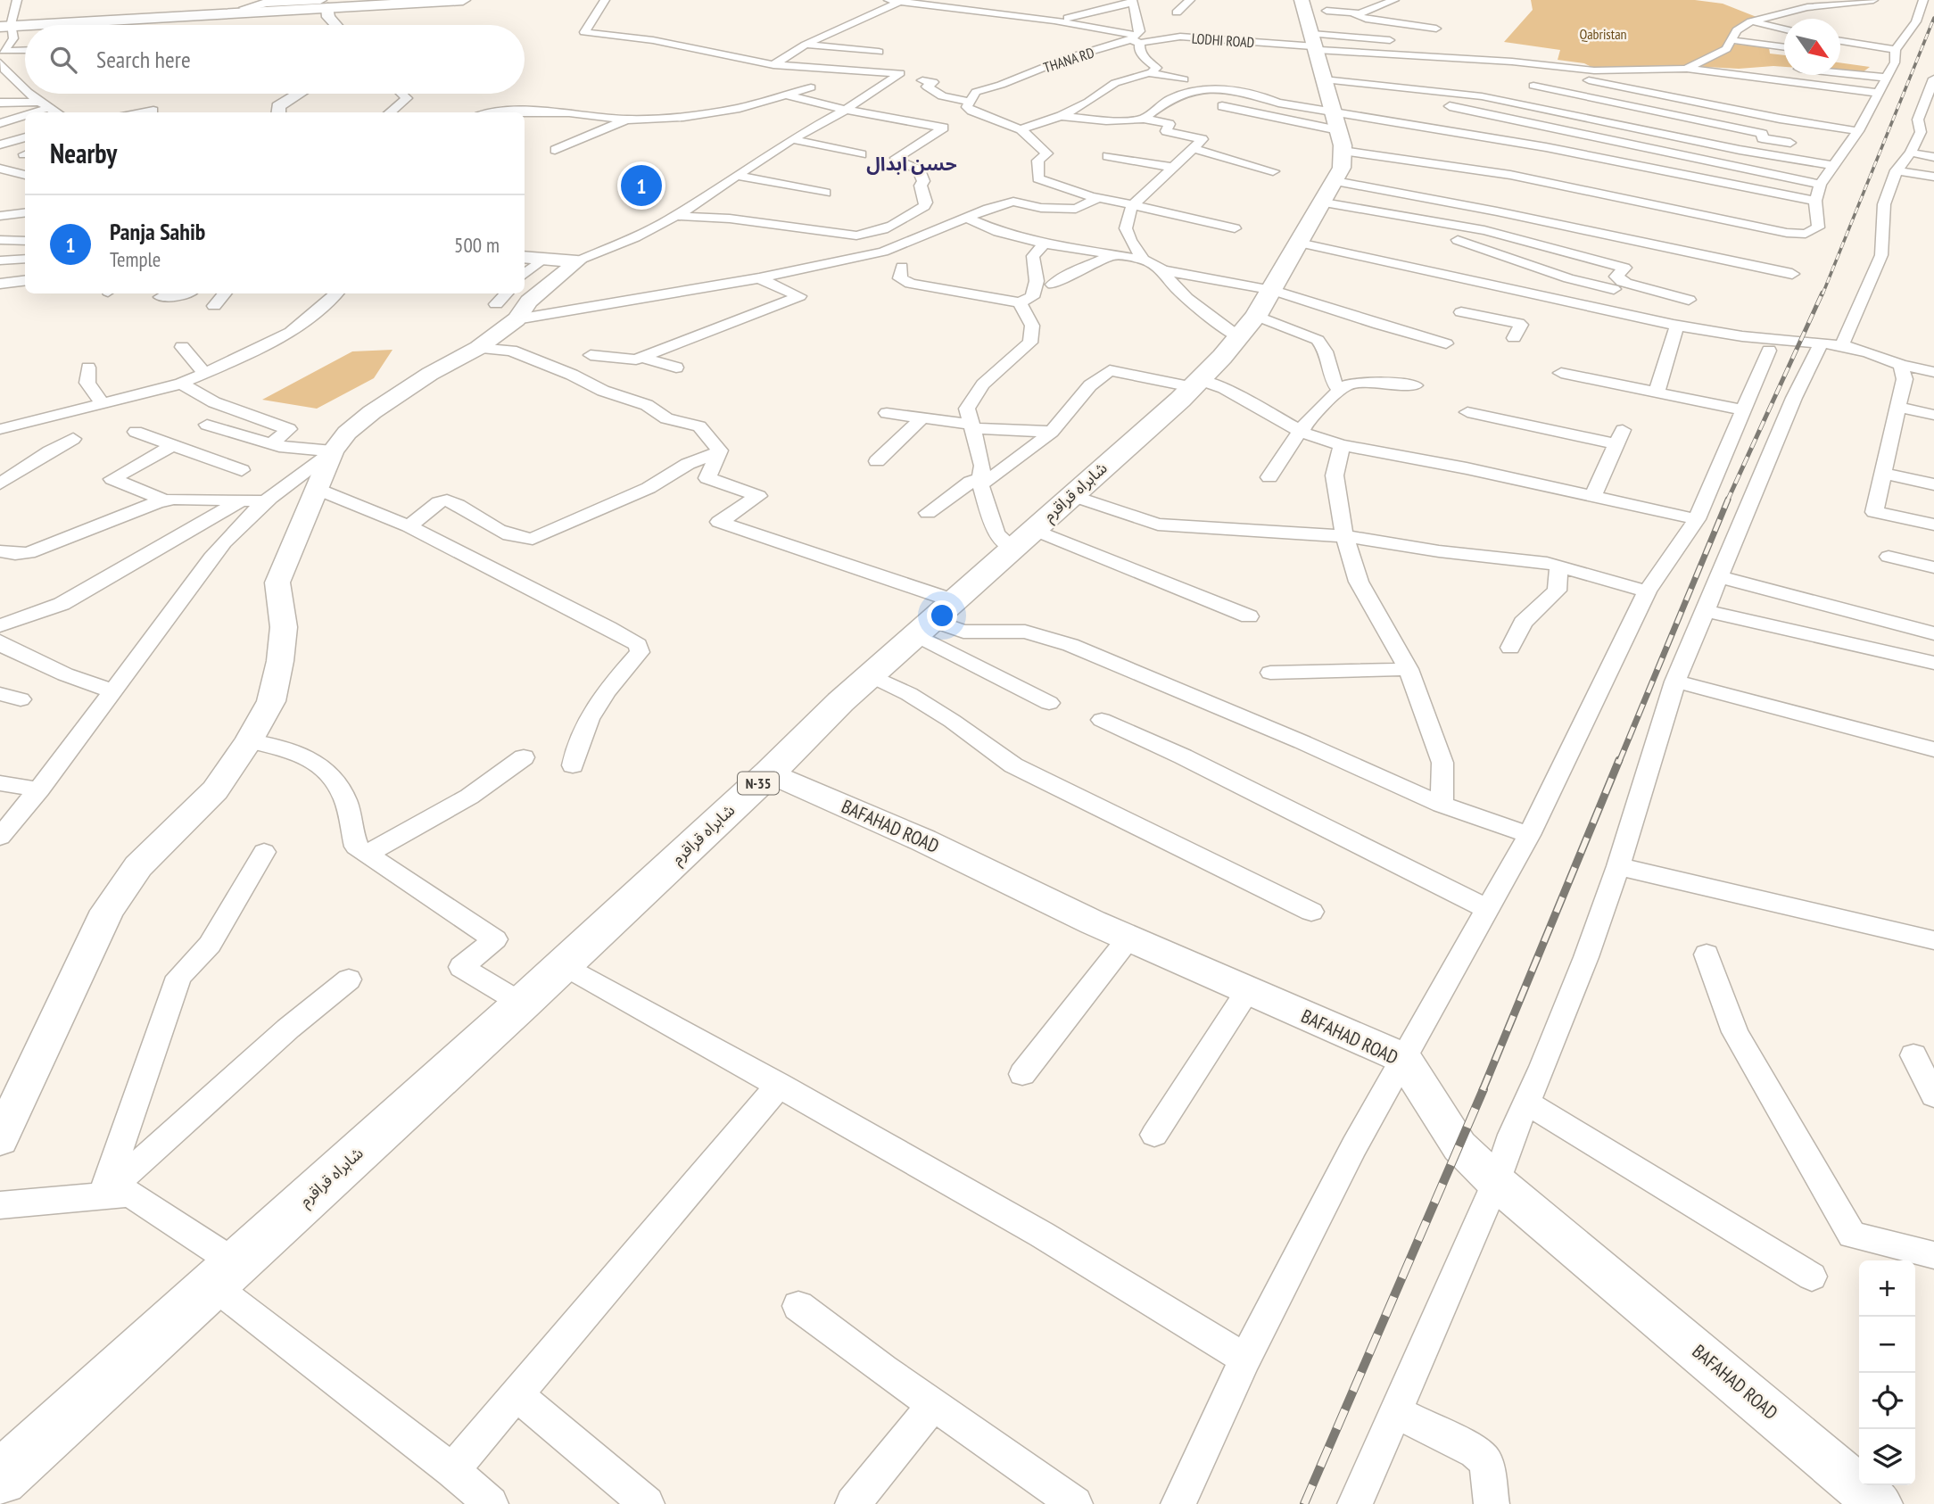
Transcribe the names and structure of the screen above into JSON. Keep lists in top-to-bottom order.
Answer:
{
  "streets": {
    "highway": ["شاہراہ قراقرم", "N-35"],
    "main road": ["BAFAHAD ROAD"],
    "street": ["LODHI ROAD", "THANA RD"]
  },
  "crossings": [
    ["LODHI ROAD", "THANA RD"],
    ["LODHI ROAD", "شاہراہ قراقرم"],
    ["شاہراہ قراقرم", "BAFAHAD ROAD"]
  ],
  "districts": ["حسن ابدال"],
  "parks": ["Qabristan"],
  "north": "bottom right",
  "page": {
    "search": "Search here",
    "heading": "Nearby",
    "pins": "1",
    "list": [
      {
        "mark": "1",
        "name": "Panja Sahib",
        "note": "Temple",
        "value": "500 m"
      }
    ],
    "map_buttons": ["+", "−"]
  }
}
